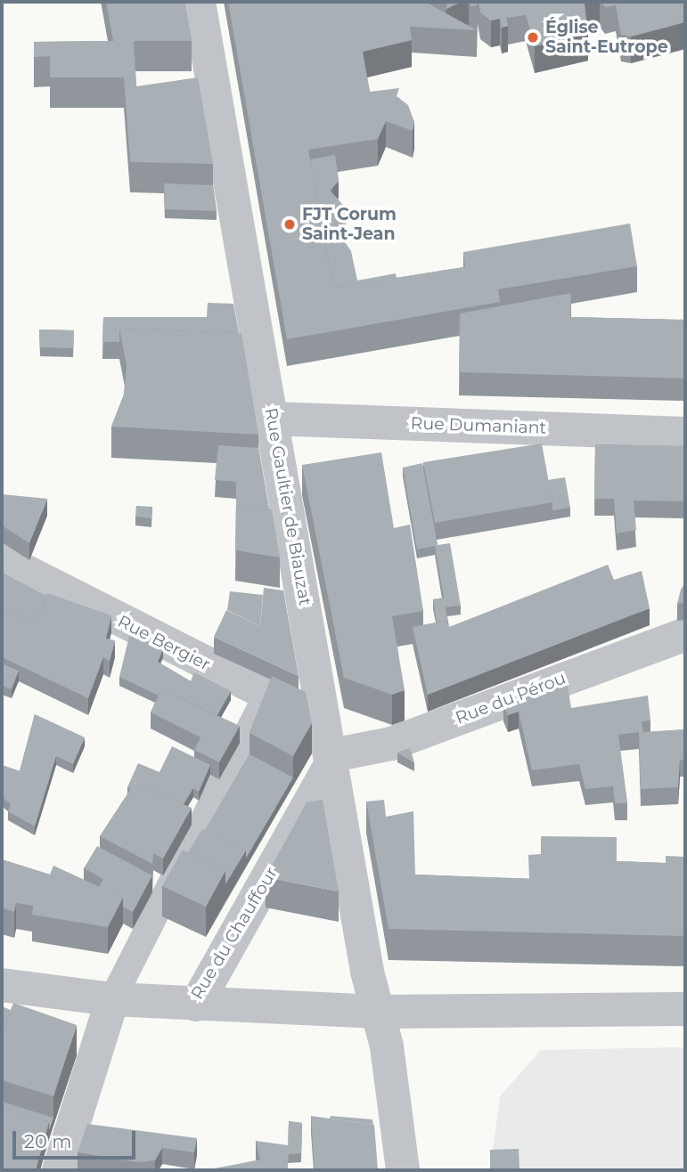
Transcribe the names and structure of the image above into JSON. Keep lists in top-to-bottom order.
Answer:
{
  "streets": {
    "street": [
      "Rue Dumaniant",
      "Rue Gaultier de Biauzat",
      "Rue Bergier",
      "Rue du Pérou",
      "Rue du Chauffour"
    ]
  },
  "crossings": [
    ["Rue Dumaniant", "Rue Gaultier de Biauzat"],
    ["Rue Gaultier de Biauzat", "Rue Bergier"],
    ["Rue Gaultier de Biauzat", "Rue du Pérou"],
    ["Rue Gaultier de Biauzat", "Rue du Chauffour"],
    ["Rue Bergier", "Rue du Pérou"],
    ["Rue Bergier", "Rue du Chauffour"],
    ["Rue du Pérou", "Rue du Chauffour"]
  ],
  "places": ["Église Saint-Eutrope", "FJT Corum Saint-Jean"],
  "scale_bar": "20 m"
}
